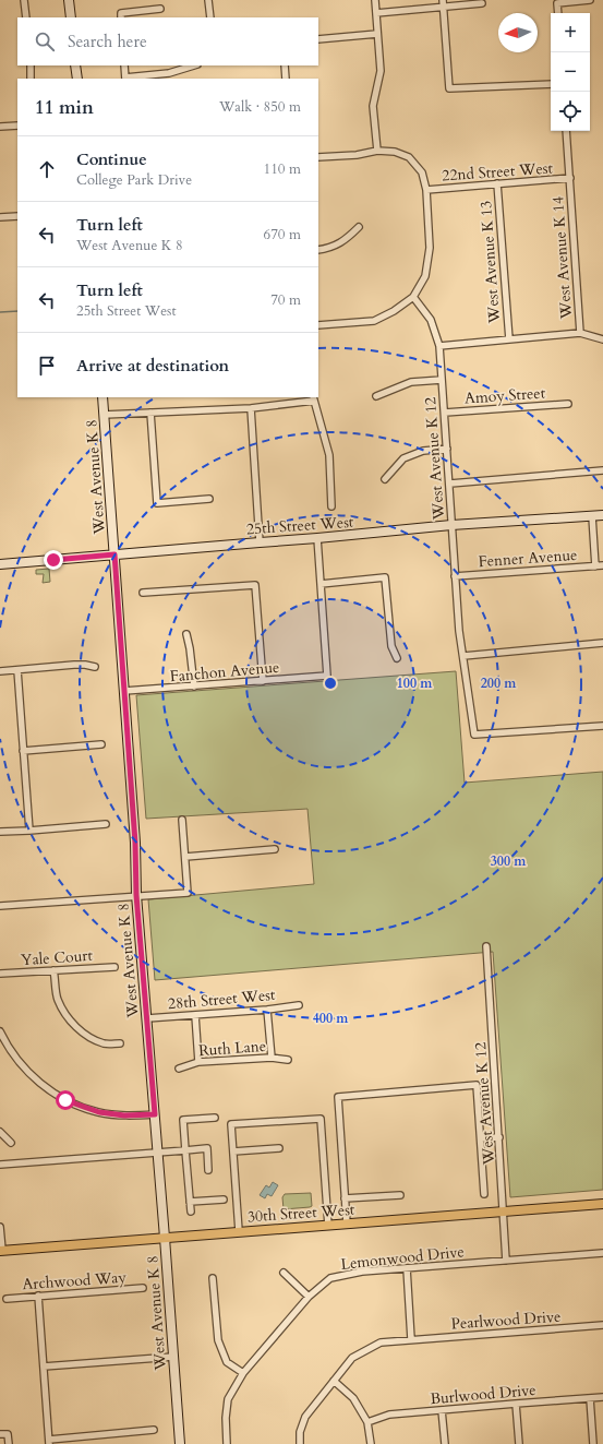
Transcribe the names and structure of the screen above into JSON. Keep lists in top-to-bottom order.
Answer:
{
  "streets": {
    "main road": ["30th Street West"],
    "street": [
      "22nd Street West",
      "West Avenue K 14",
      "West Avenue K 13",
      "Amoy Street",
      "West Avenue K 12",
      "West Avenue K 8",
      "25th Street West",
      "Fenner Avenue",
      "Fanchon Avenue",
      "Yale Court",
      "28th Street West",
      "Ruth Lane",
      "Lemonwood Drive",
      "Archwood Way",
      "Pearlwood Drive",
      "Burlwood Drive"
    ]
  },
  "crossings": [
    ["22nd Street West", "West Avenue K 14"],
    ["22nd Street West", "West Avenue K 13"],
    ["Amoy Street", "West Avenue K 12"],
    ["West Avenue K 12", "25th Street West"],
    ["West Avenue K 12", "Fenner Avenue"],
    ["West Avenue K 12", "30th Street West"],
    ["West Avenue K 12", "Lemonwood Drive"],
    ["West Avenue K 8", "25th Street West"],
    ["West Avenue K 8", "Fanchon Avenue"],
    ["West Avenue K 8", "28th Street West"],
    ["West Avenue K 8", "30th Street West"]
  ],
  "north": "left",
  "page": {
    "map_buttons": ["+", "−"],
    "search": "Search here",
    "heading": ["11 min", "Walk · 850 m"],
    "list": [
      ["Continue", "College Park Drive", "110 m"],
      ["Turn left", "West Avenue K 8", "670 m"],
      ["Turn left", "25th Street West", "70 m"],
      "Arrive at destination"
    ]
  },
  "rings": [
    "100 m",
    "200 m",
    "300 m",
    "400 m"
  ]
}
